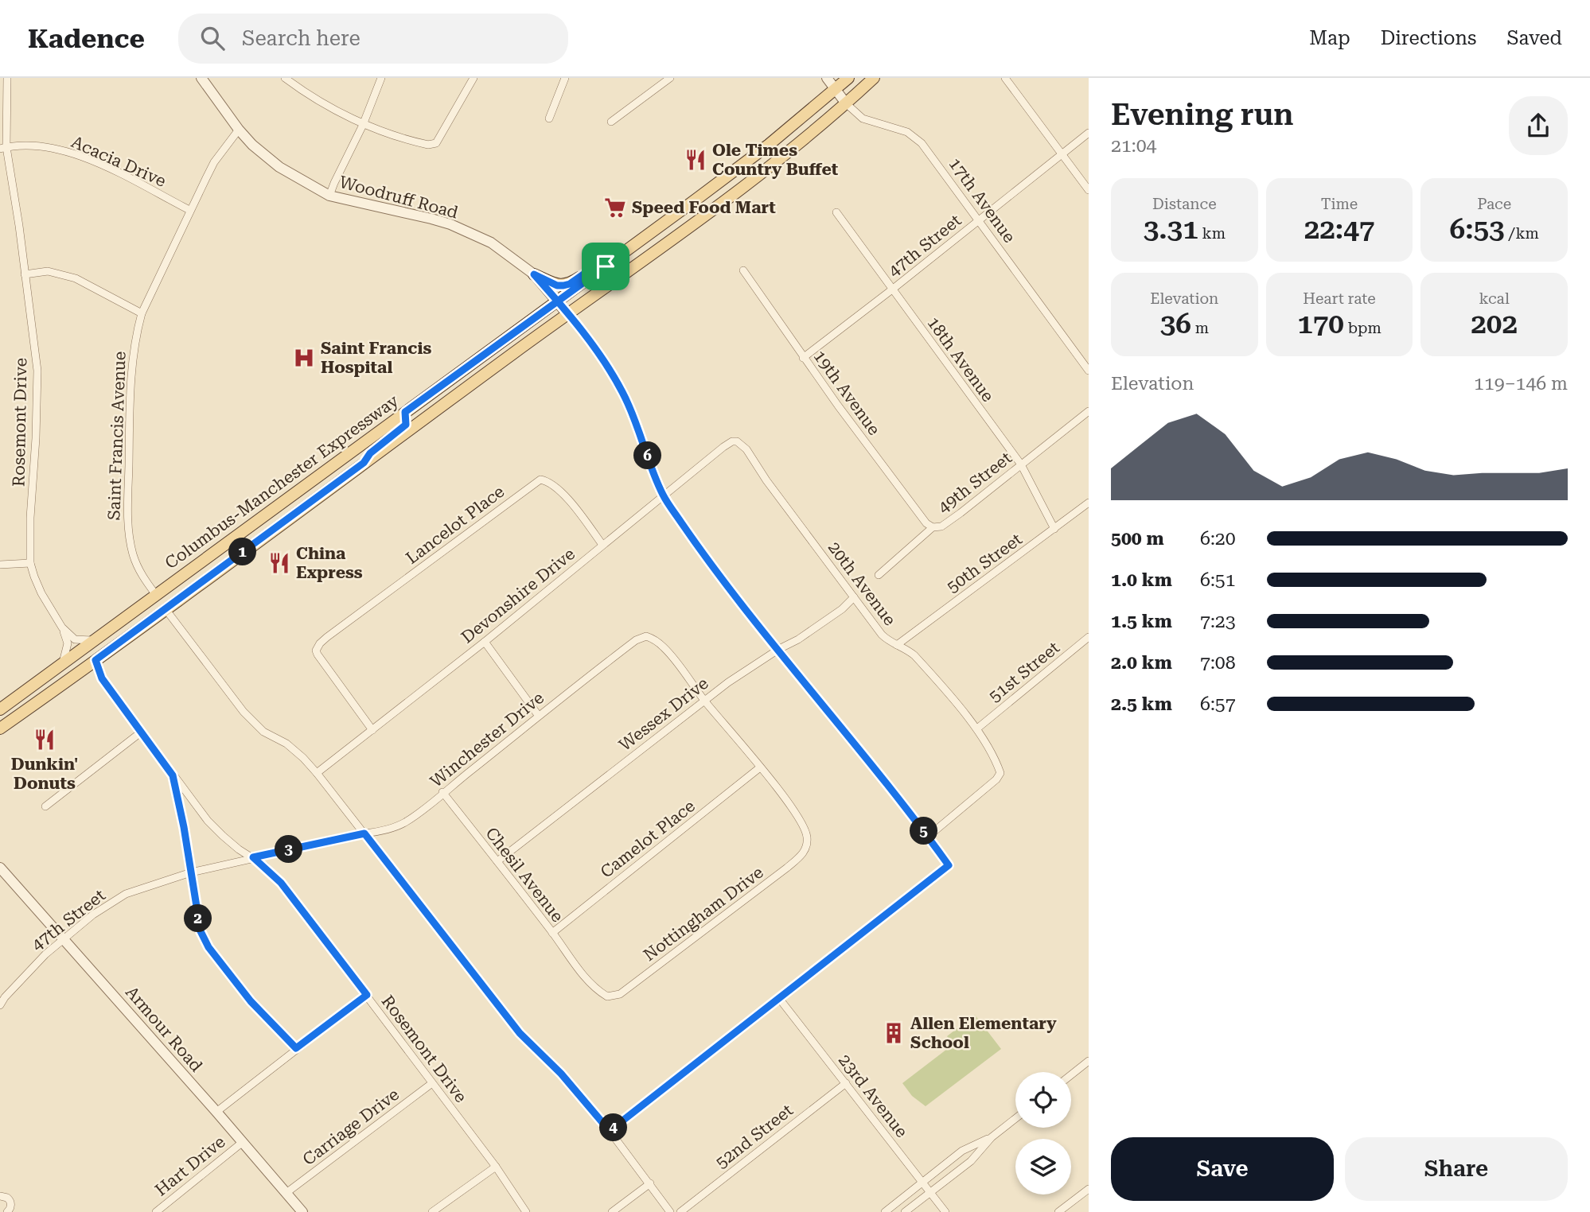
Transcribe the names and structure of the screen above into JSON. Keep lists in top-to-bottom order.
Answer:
{
  "streets": {
    "main road": ["Columbus-Manchester Expressway"],
    "street": [
      "Acacia Drive",
      "Woodruff Road",
      "17th Avenue",
      "47th Street",
      "18th Avenue",
      "19th Avenue",
      "Rosemont Drive",
      "Saint Francis Avenue",
      "49th Street",
      "Lancelot Place",
      "50th Street",
      "20th Avenue",
      "Devonshire Drive",
      "51st Street",
      "Wessex Drive",
      "Winchester Drive",
      "Camelot Place",
      "Chesil Avenue",
      "Nottingham Drive",
      "Armour Road",
      "23rd Avenue",
      "Carriage Drive",
      "52nd Street",
      "Hart Drive"
    ]
  },
  "crossings": [
    ["Acacia Drive", "Rosemont Drive"],
    ["Acacia Drive", "Saint Francis Avenue"],
    ["Woodruff Road", "Saint Francis Avenue"],
    ["Woodruff Road", "Columbus-Manchester Expressway"],
    ["Woodruff Road", "20th Avenue"],
    ["Woodruff Road", "Devonshire Drive"],
    ["Woodruff Road", "Wessex Drive"],
    ["17th Avenue", "47th Street"],
    ["17th Avenue", "Columbus-Manchester Expressway"],
    ["47th Street", "18th Avenue"],
    ["47th Street", "19th Avenue"],
    ["47th Street", "Rosemont Drive"],
    ["47th Street", "Winchester Drive"],
    ["47th Street", "Armour Road"],
    ["18th Avenue", "49th Street"],
    ["18th Avenue", "50th Street"],
    ["19th Avenue", "49th Street"],
    ["Rosemont Drive", "Columbus-Manchester Expressway"],
    ["Rosemont Drive", "Carriage Drive"],
    ["Saint Francis Avenue", "Columbus-Manchester Expressway"],
    ["Lancelot Place", "Devonshire Drive"],
    ["50th Street", "20th Avenue"],
    ["20th Avenue", "Devonshire Drive"],
    ["20th Avenue", "51st Street"],
    ["20th Avenue", "Wessex Drive"],
    ["Wessex Drive", "Winchester Drive"],
    ["Wessex Drive", "Chesil Avenue"],
    ["Winchester Drive", "Camelot Place"],
    ["Winchester Drive", "Chesil Avenue"],
    ["Winchester Drive", "Nottingham Drive"],
    ["Camelot Place", "Chesil Avenue"],
    ["Chesil Avenue", "Nottingham Drive"],
    ["Armour Road", "Carriage Drive"],
    ["Armour Road", "Hart Drive"],
    ["23rd Avenue", "52nd Street"]
  ],
  "places": {
    "restaurant": ["Ole Times Country Buffet", "China Express", "Dunkin' Donuts"],
    "supermarket": ["Speed Food Mart"],
    "hospital": ["Saint Francis Hospital"],
    "building": ["Allen Elementary School"]
  },
  "page": {
    "header": "Kadence",
    "search": "Search here",
    "nav": ["Map", "Directions", "Saved"],
    "heading": ["Evening run", "21:04"],
    "stats": [
      ["Distance", "3.31 km"],
      ["Time", "22:47"],
      ["Pace", "6:53 /km"],
      ["Elevation", "36 m"],
      ["Heart rate", "170 bpm"],
      ["kcal", "202"]
    ],
    "chart": ["Elevation", "119–146 m"],
    "pins": [
      "6",
      "1",
      "5",
      "3",
      "2",
      "4"
    ],
    "list": [
      {
        "name": "500 m",
        "note": "6:20"
      },
      {
        "name": "1.0 km",
        "note": "6:51"
      },
      {
        "name": "1.5 km",
        "note": "7:23"
      },
      {
        "name": "2.0 km",
        "note": "7:08"
      },
      {
        "name": "2.5 km",
        "note": "6:57"
      }
    ],
    "buttons": ["Save", "Share"]
  }
}
